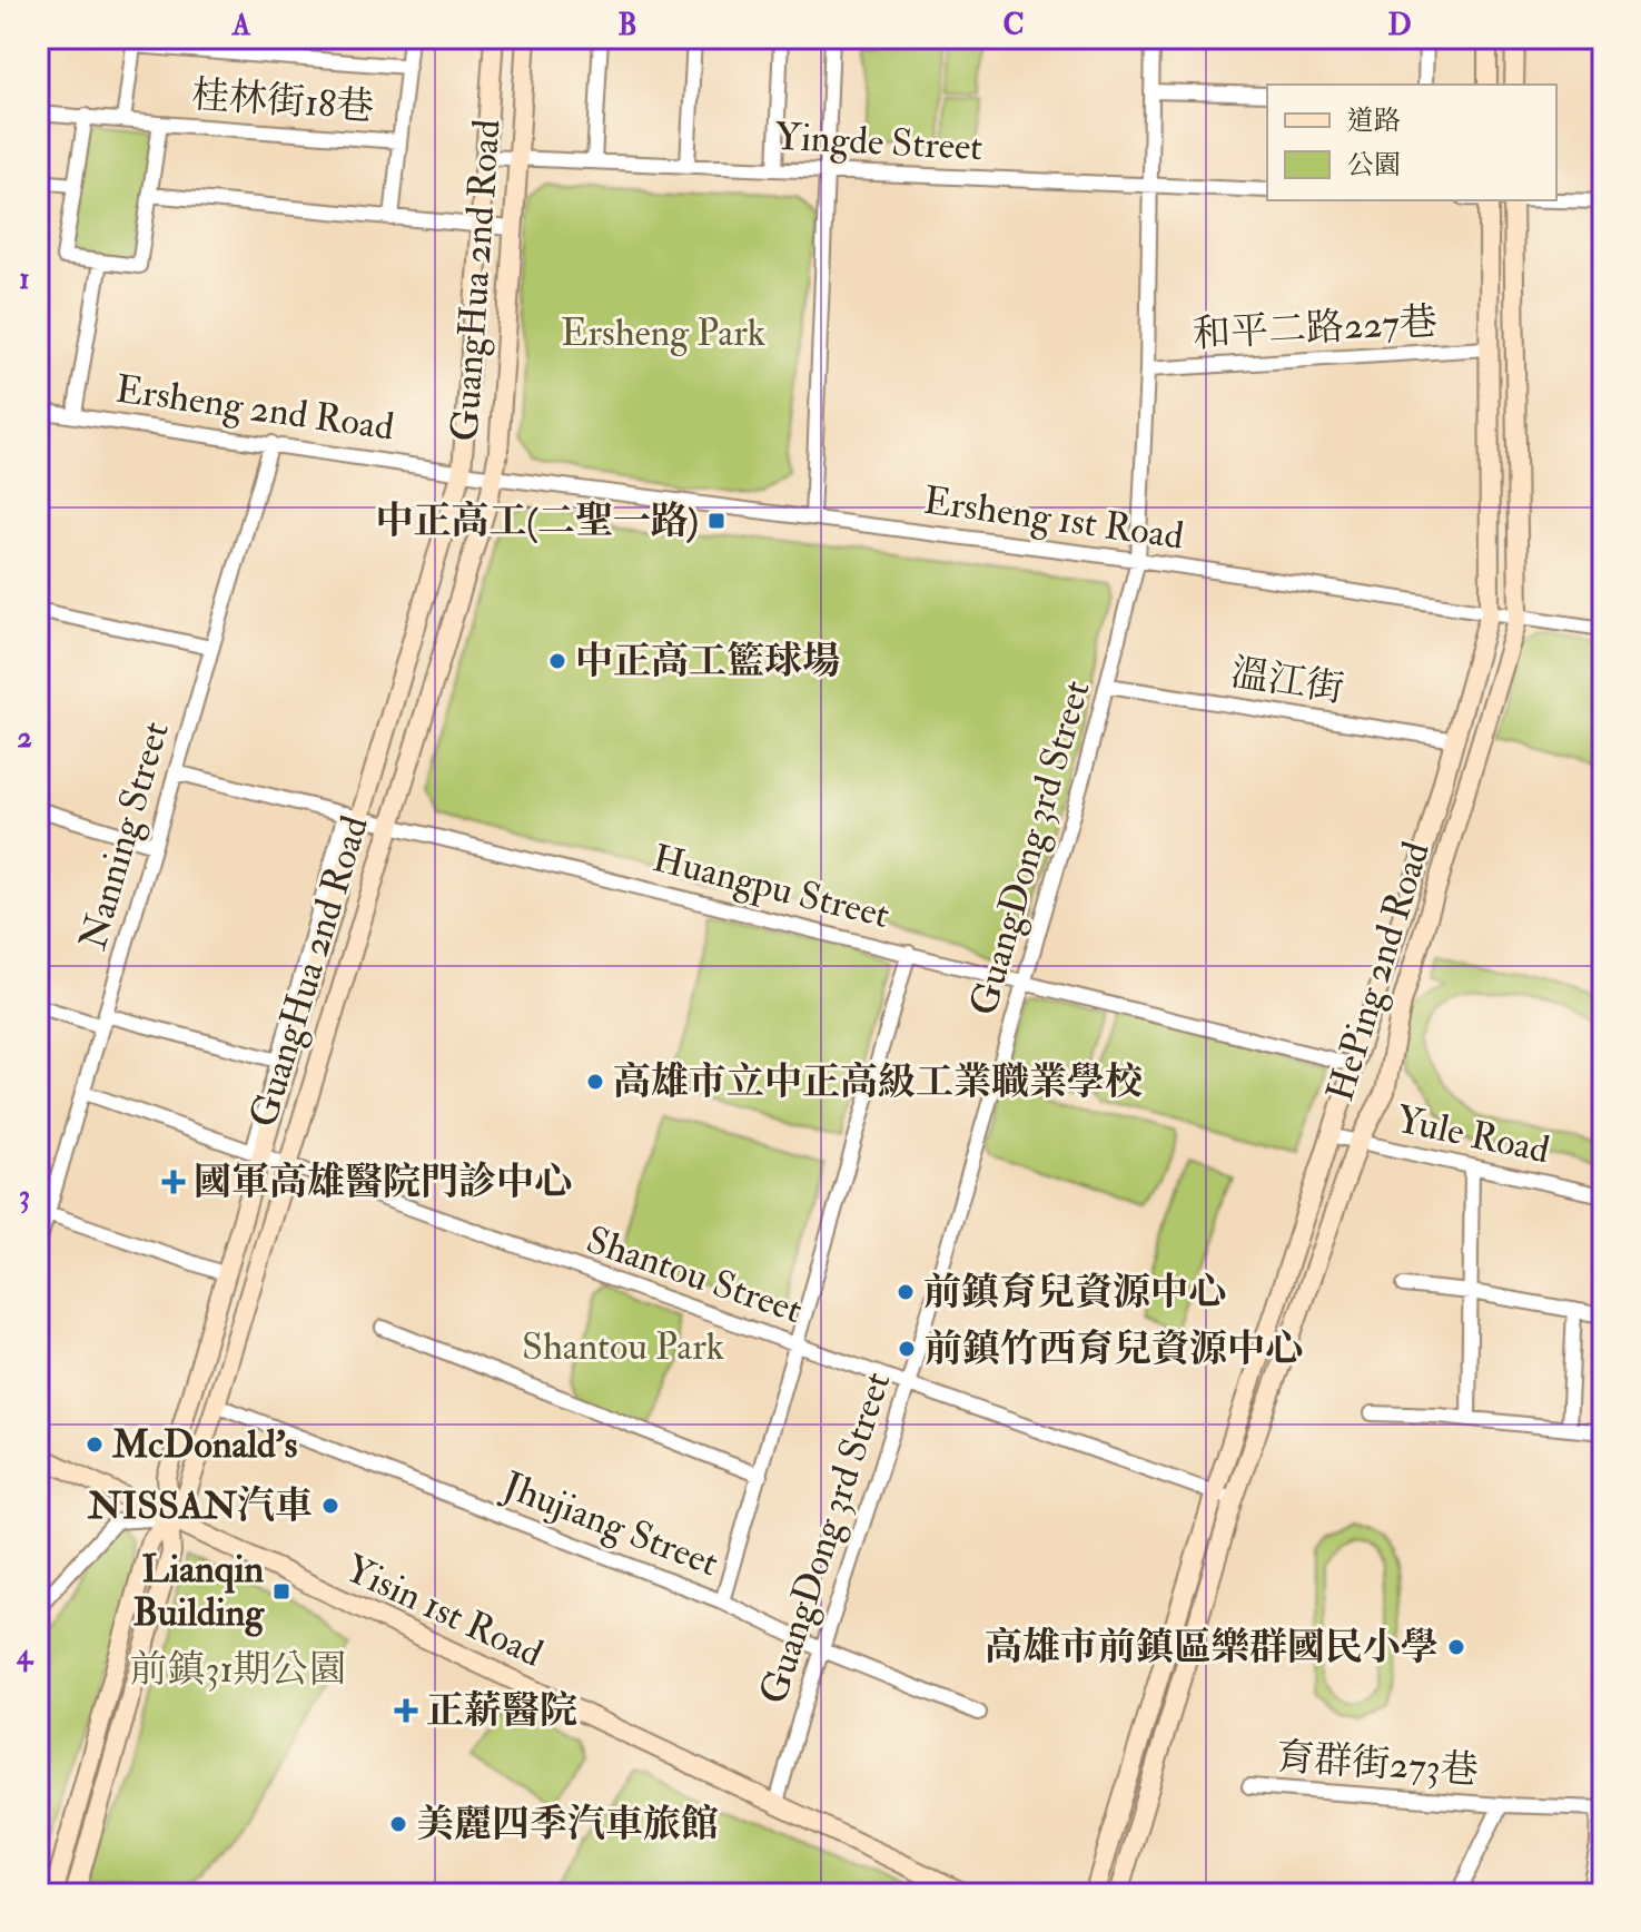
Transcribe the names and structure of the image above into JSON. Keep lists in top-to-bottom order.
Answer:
{
  "streets": {
    "street": [
      "桂林街18巷",
      "Yingde Street",
      "GuangHua 2nd Road",
      "和平二路227巷",
      "Ersheng 2nd Road",
      "Ersheng 1st Road",
      "溫江街",
      "Nanning Street",
      "GuangDong 3rd Street",
      "Huangpu Street",
      "HePing 2nd Road",
      "Yule Road",
      "Shantou Street",
      "Jhujiang Street",
      "Yisin 1st Road",
      "育群街273巷"
    ]
  },
  "crossings": [
    ["Yingde Street", "GuangHua 2nd Road"],
    ["Yingde Street", "GuangDong 3rd Street"],
    ["GuangHua 2nd Road", "Ersheng 2nd Road"],
    ["GuangHua 2nd Road", "Ersheng 1st Road"],
    ["GuangHua 2nd Road", "Huangpu Street"],
    ["GuangHua 2nd Road", "Shantou Street"],
    ["GuangHua 2nd Road", "Jhujiang Street"],
    ["GuangHua 2nd Road", "Yisin 1st Road"],
    ["和平二路227巷", "GuangDong 3rd Street"],
    ["和平二路227巷", "HePing 2nd Road"],
    ["Ersheng 2nd Road", "Ersheng 1st Road"],
    ["Ersheng 2nd Road", "Nanning Street"],
    ["Ersheng 1st Road", "GuangDong 3rd Street"],
    ["Ersheng 1st Road", "HePing 2nd Road"],
    ["溫江街", "GuangDong 3rd Street"],
    ["溫江街", "HePing 2nd Road"],
    ["Nanning Street", "Huangpu Street"],
    ["Nanning Street", "Shantou Street"],
    ["GuangDong 3rd Street", "Huangpu Street"],
    ["GuangDong 3rd Street", "Shantou Street"],
    ["GuangDong 3rd Street", "Jhujiang Street"],
    ["GuangDong 3rd Street", "Yisin 1st Road"],
    ["Huangpu Street", "HePing 2nd Road"],
    ["HePing 2nd Road", "Yule Road"],
    ["HePing 2nd Road", "Shantou Street"]
  ],
  "parks": ["Ersheng Park", "Shantou Park", "前鎮31期公園"],
  "places": {
    "transit": ["中正高工(二聖一路)", "Lianqin Building"],
    "other": [
      "中正高工籃球場",
      "高雄市立中正高級工業職業學校",
      "前鎮育兒資源中心",
      "前鎮竹西育兒資源中心",
      "McDonald's",
      "NISSAN汽車",
      "高雄市前鎮區樂群國民小學",
      "美麗四季汽車旅館"
    ],
    "health": ["國軍高雄醫院門診中心", "正薪醫院"]
  },
  "legend": ["道路", "公園"],
  "grid": {
    "columns": [
      "A",
      "B",
      "C",
      "D"
    ],
    "rows": [
      "1",
      "2",
      "3",
      "4"
    ]
  }
}
